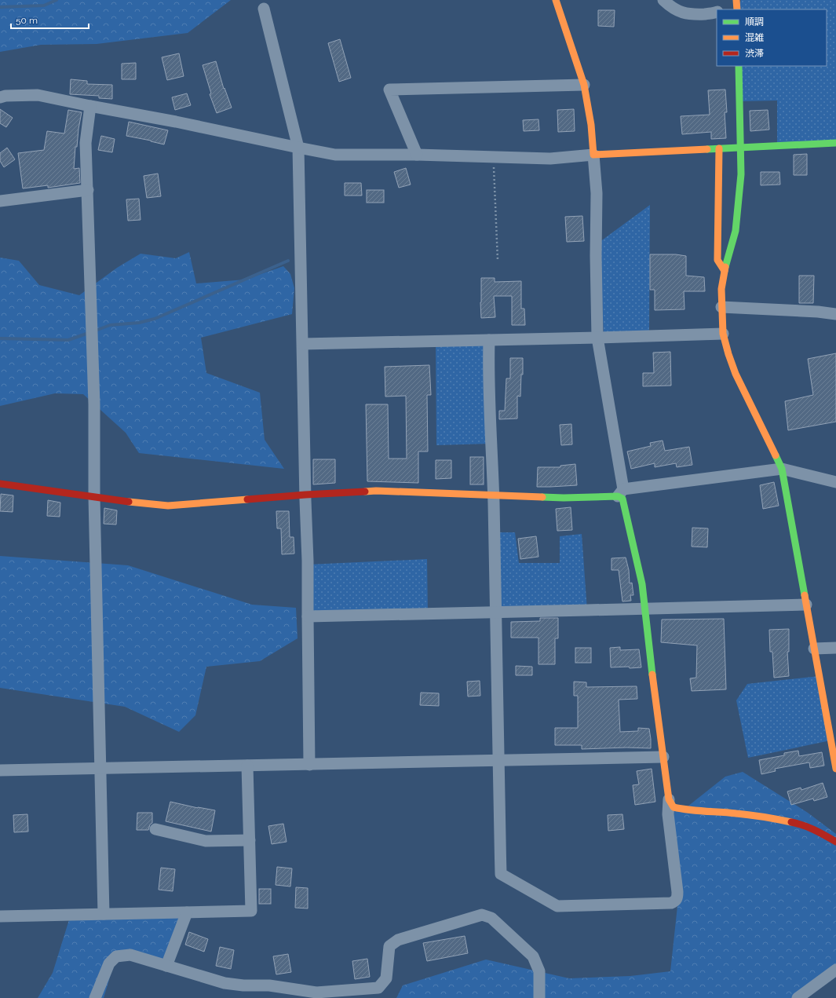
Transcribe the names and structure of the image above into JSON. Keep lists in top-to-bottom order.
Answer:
{
  "legend": ["順調", "混雑", "渋滞"],
  "scale_bar": "50 m"
}
